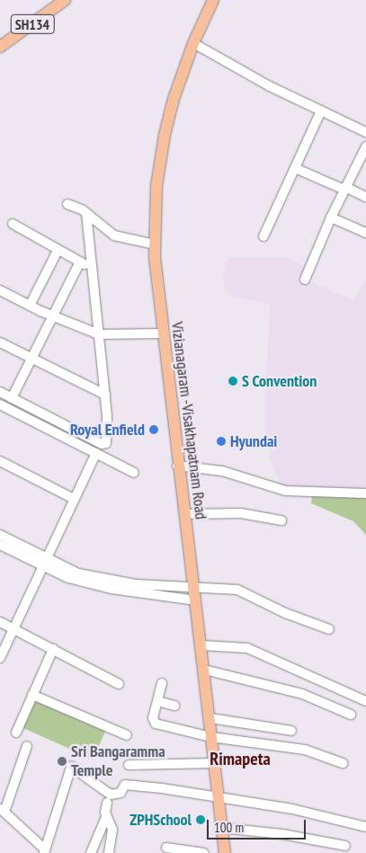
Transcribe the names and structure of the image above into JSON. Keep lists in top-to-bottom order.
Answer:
{
  "streets": {
    "main road": ["SH134", "Vizianagaram -Visakhapatnam Road"]
  },
  "districts": ["Rimapeta"],
  "places": [
    "S Convention",
    "Royal Enfield",
    "Hyundai",
    "Sri Bangaramma Temple",
    "ZPHSchool"
  ],
  "scale_bar": "100 m"
}
